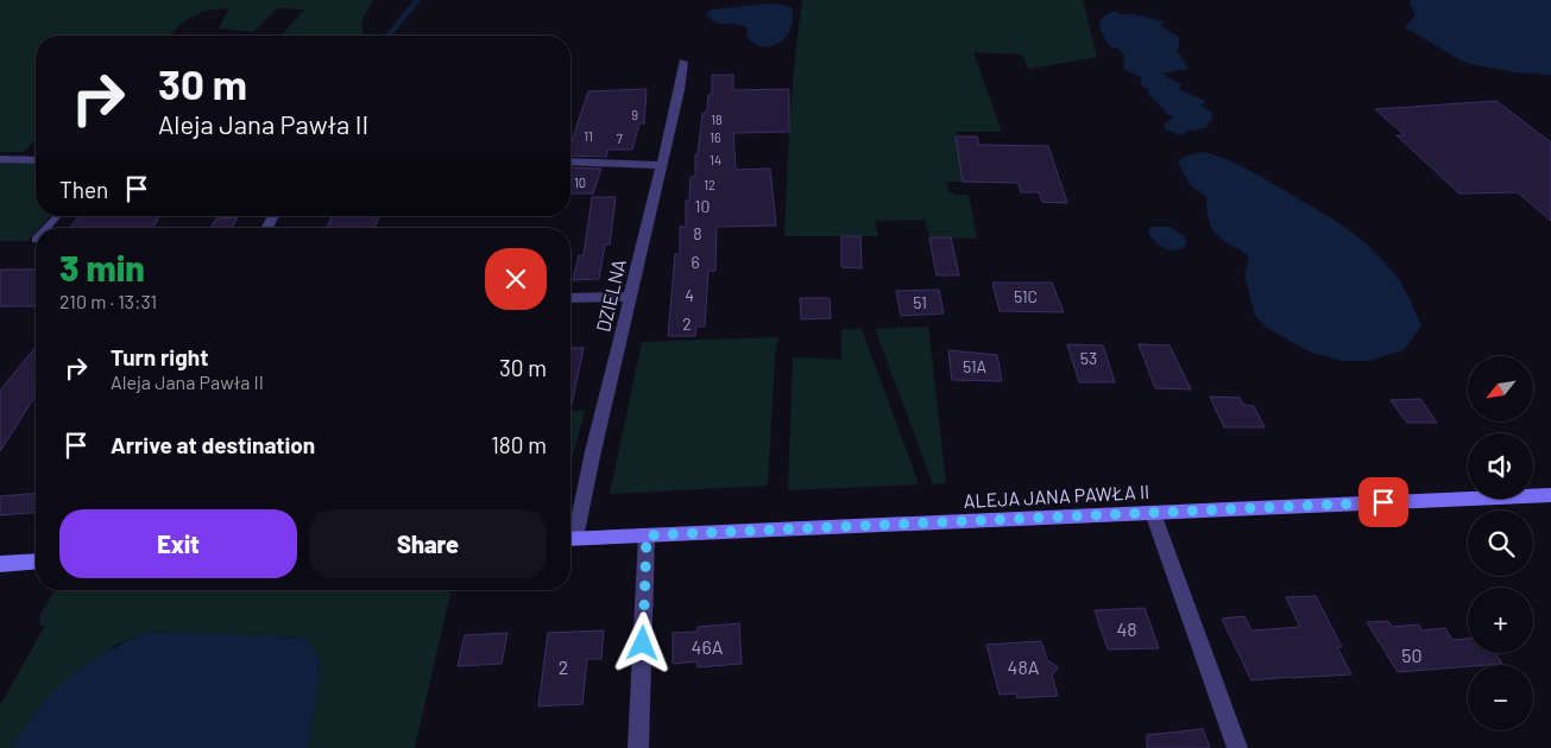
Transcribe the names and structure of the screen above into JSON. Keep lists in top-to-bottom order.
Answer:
{
  "streets": {
    "street": ["DZIELNA", "ALEJA JANA PAWŁA II"]
  },
  "house_numbers": [
    "9",
    "18",
    "11",
    "16",
    "7",
    "14",
    "10",
    "12",
    "10",
    "8",
    "6",
    "4",
    "51C",
    "51",
    "2",
    "53",
    "51A",
    "48",
    "46A",
    "50",
    "2",
    "48A"
  ],
  "north": "bottom left",
  "page": {
    "turn": ["30 m", "Aleja Jana Pawła II"],
    "then": "Then",
    "heading": ["3 min", "210 m · 13:31"],
    "list": [
      {
        "name": "Turn right",
        "note": "Aleja Jana Pawła II",
        "value": "30 m"
      },
      {
        "name": "Arrive at destination",
        "value": "180 m"
      }
    ],
    "map_buttons": ["+", "−"],
    "buttons": ["Exit", "Share"]
  }
}
